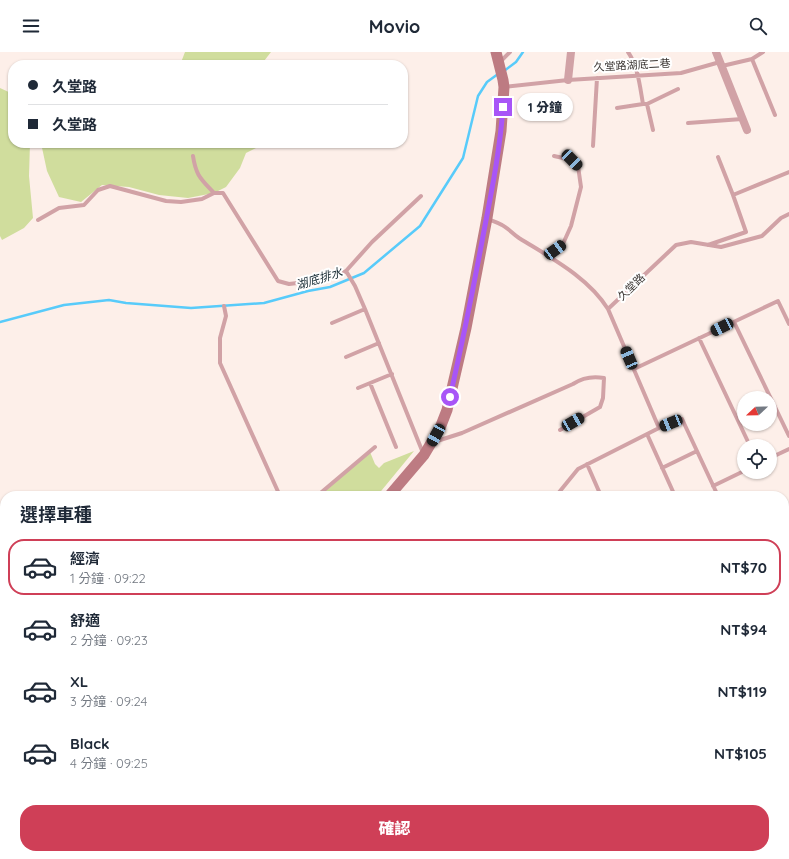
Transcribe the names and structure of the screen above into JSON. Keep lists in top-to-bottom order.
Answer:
{
  "streets": {
    "lane": ["久堂路湖底二巷", "久堂路"]
  },
  "water": ["湖底排水"],
  "north": "left",
  "page": {
    "header": "Movio",
    "banner": ["久堂路", "久堂路"],
    "bubble": "1 分鐘",
    "heading": "選擇車種",
    "list": [
      {
        "name": "經濟",
        "note": "1 分鐘 · 09:22",
        "value": "NT$70"
      },
      {
        "name": "舒適",
        "note": "2 分鐘 · 09:23",
        "value": "NT$94"
      },
      {
        "name": "XL",
        "note": "3 分鐘 · 09:24",
        "value": "NT$119"
      },
      {
        "name": "Black",
        "note": "4 分鐘 · 09:25",
        "value": "NT$105"
      }
    ],
    "buttons": "確認"
  }
}
